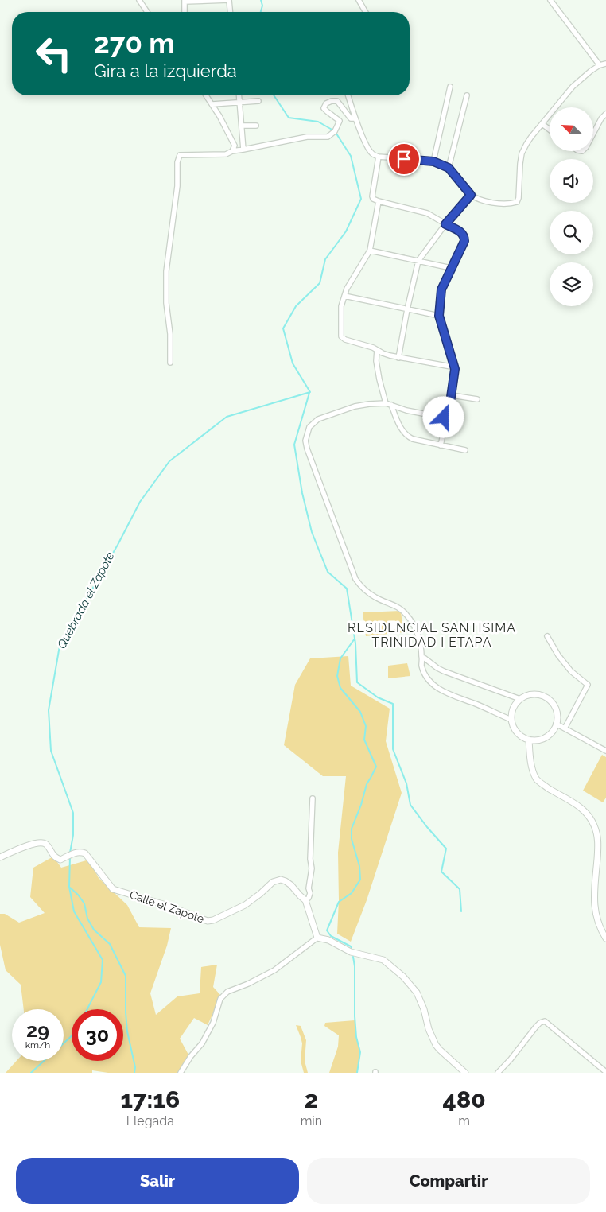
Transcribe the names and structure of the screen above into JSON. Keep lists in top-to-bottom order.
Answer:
{
  "streets": {
    "street": ["Calle el Zapote"]
  },
  "districts": ["RESIDENCIAL SANTISIMA TRINIDAD I ETAPA"],
  "water": ["Quebrada el Zapote"],
  "north": "top left",
  "page": {
    "turn": ["270 m", "Gira a la izquierda"],
    "speed": "29 km/h",
    "limit": "30",
    "eta": [
      "17:16",
      "Llegada",
      "2",
      "min",
      "480",
      "m"
    ],
    "buttons": ["Salir", "Compartir"]
  }
}
